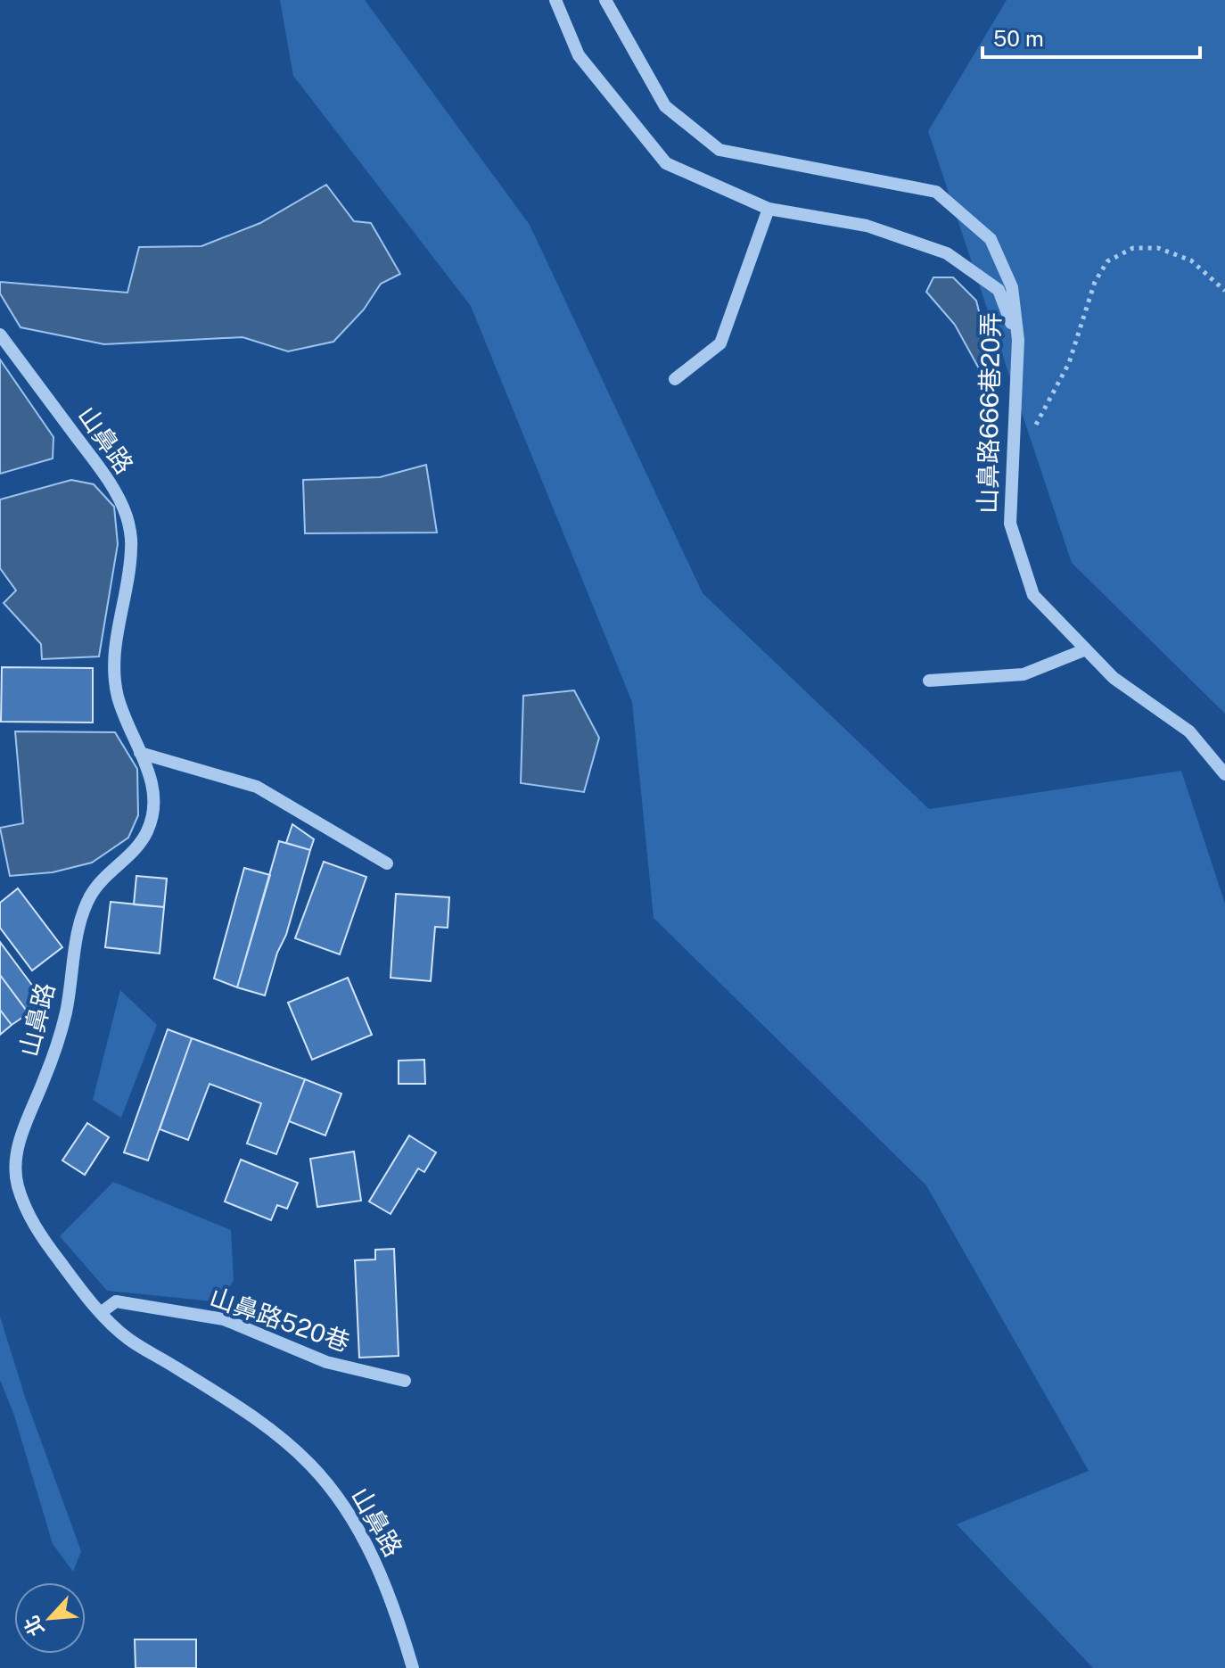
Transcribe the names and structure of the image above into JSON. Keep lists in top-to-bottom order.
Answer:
{
  "streets": {
    "street": ["山鼻路666巷20弄", "山鼻路", "山鼻路520巷"]
  },
  "crossings": [
    ["山鼻路", "山鼻路520巷"]
  ],
  "scale_bar": "50 m",
  "north": "bottom left"
}
